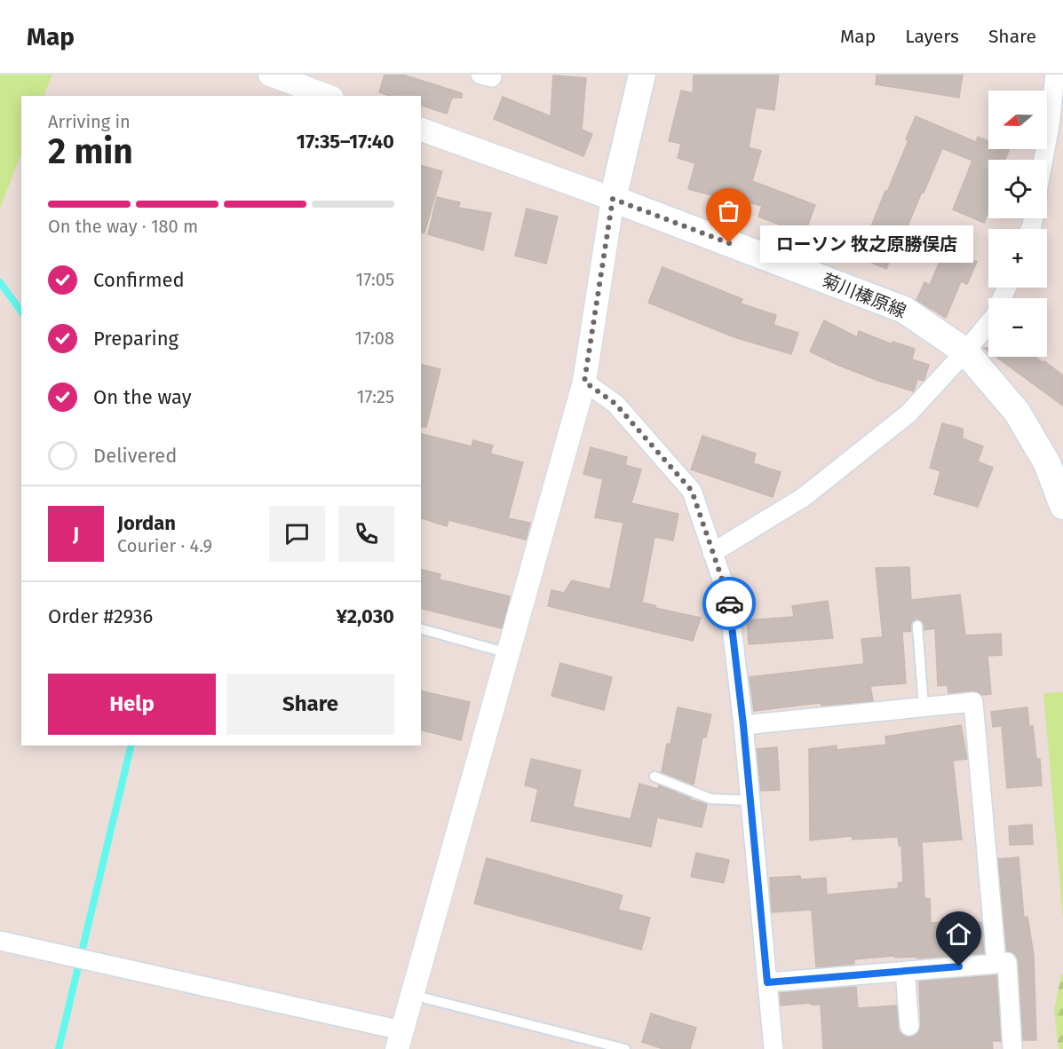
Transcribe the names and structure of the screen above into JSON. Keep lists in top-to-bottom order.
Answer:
{
  "streets": {
    "main road": ["菊川榛原線"]
  },
  "places": ["ローソン 牧之原勝俣店"],
  "north": "left",
  "page": {
    "header": "Map",
    "nav": ["Map", "Layers", "Share"],
    "map_buttons": ["+", "−"],
    "heading": ["2 min", "Arriving in", "17:35–17:40"],
    "panel": [
      "Jordan",
      "Courier · 4.9",
      "Order #2936",
      "¥2,030"
    ],
    "bar": "On the way · 180 m",
    "bubble": "ローソン 牧之原勝俣店",
    "list": [
      ["Confirmed", "17:05"],
      ["Preparing", "17:08"],
      ["On the way", "17:25"],
      "Delivered"
    ],
    "round": "J",
    "buttons": ["Help", "Share"]
  }
}
